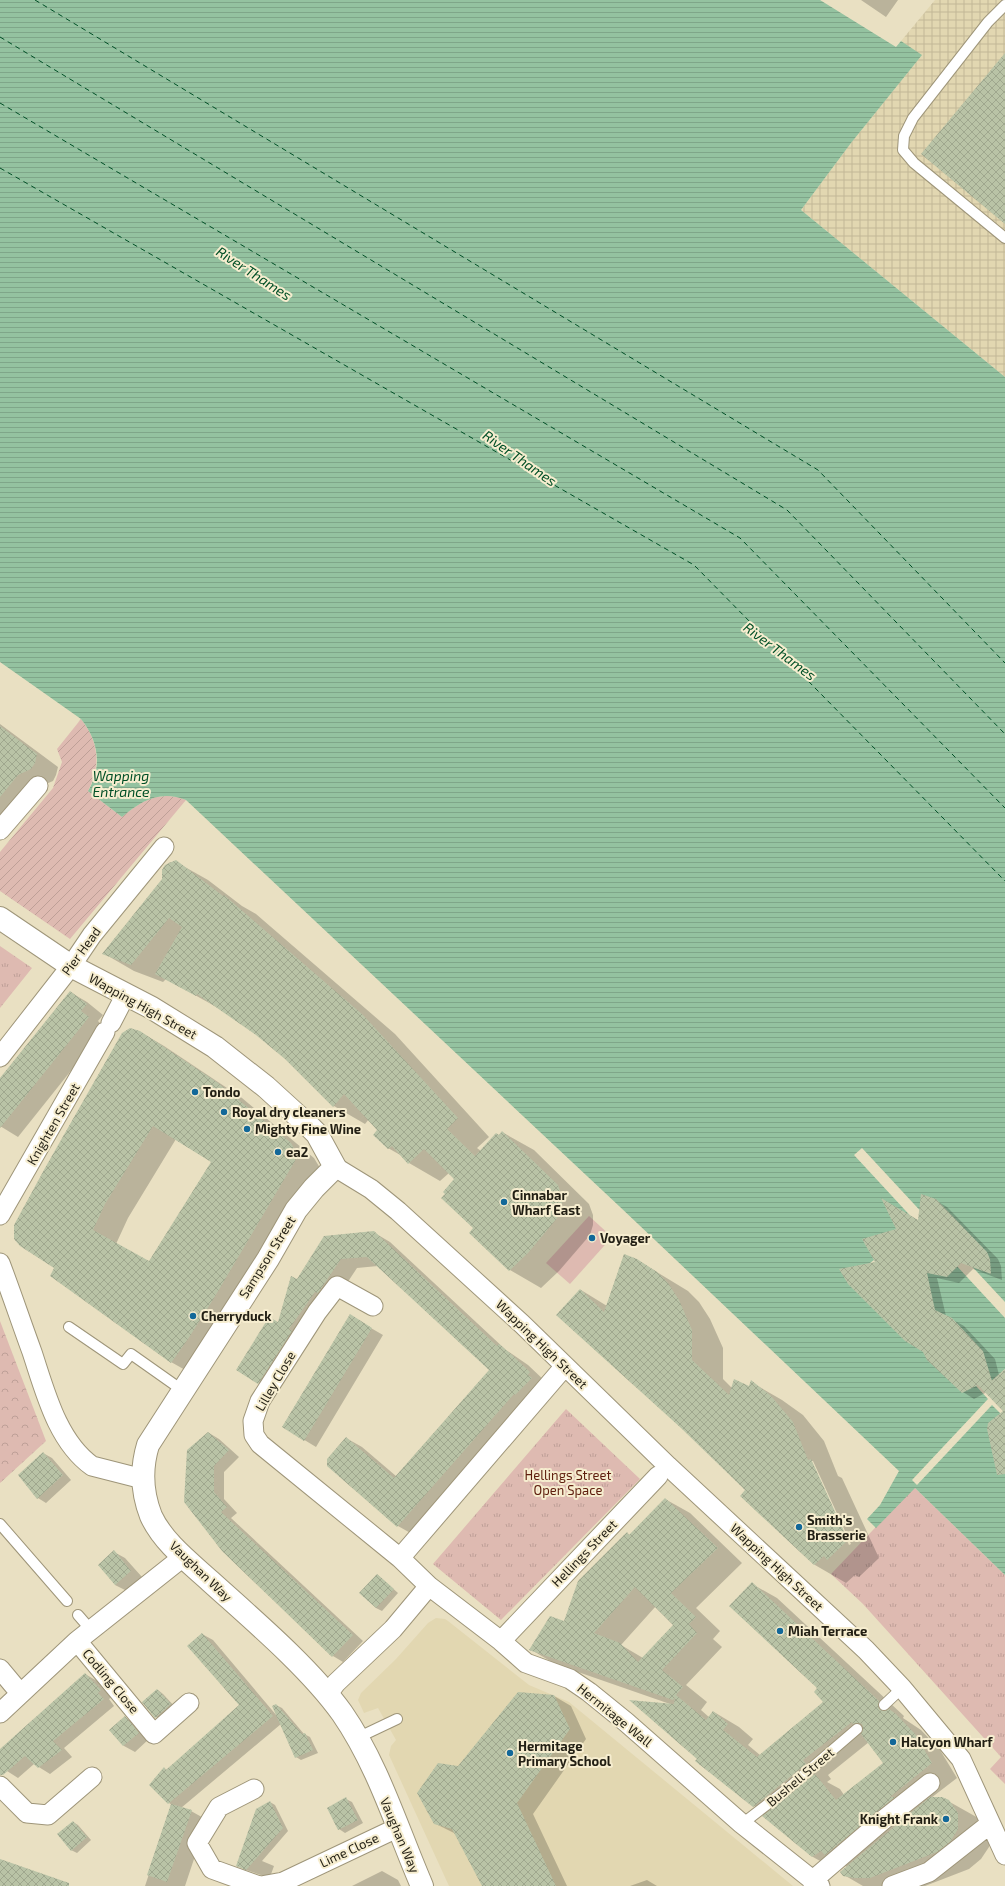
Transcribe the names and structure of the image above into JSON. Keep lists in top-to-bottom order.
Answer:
{
  "streets": {
    "street": [
      "Pier Head",
      "Wapping High Street",
      "Knighten Street",
      "Sampson Street",
      "Lilley Close",
      "Hellings Street",
      "Vaughan Way",
      "Codling Close",
      "Hermitage Wall",
      "Lime Close"
    ],
    "lane": ["Bushell Street"]
  },
  "crossings": [
    ["Pier Head", "Wapping High Street"],
    ["Wapping High Street", "Knighten Street"],
    ["Wapping High Street", "Sampson Street"],
    ["Wapping High Street", "Hellings Street"],
    ["Sampson Street", "Vaughan Way"],
    ["Lilley Close", "Hermitage Wall"],
    ["Hellings Street", "Hermitage Wall"],
    ["Vaughan Way", "Codling Close"],
    ["Vaughan Way", "Lime Close"],
    ["Hermitage Wall", "Bushell Street"]
  ],
  "water": ["River Thames", "Wapping Entrance"],
  "parks": ["Hellings Street Open Space"],
  "places": [
    "Tondo",
    "Royal dry cleaners",
    "Mighty Fine Wine",
    "ea2",
    "Cinnabar Wharf East",
    "Voyager",
    "Cherryduck",
    "Smith's Brasserie",
    "Miah Terrace",
    "Halcyon Wharf",
    "Hermitage Primary School",
    "Knight Frank"
  ]
}
